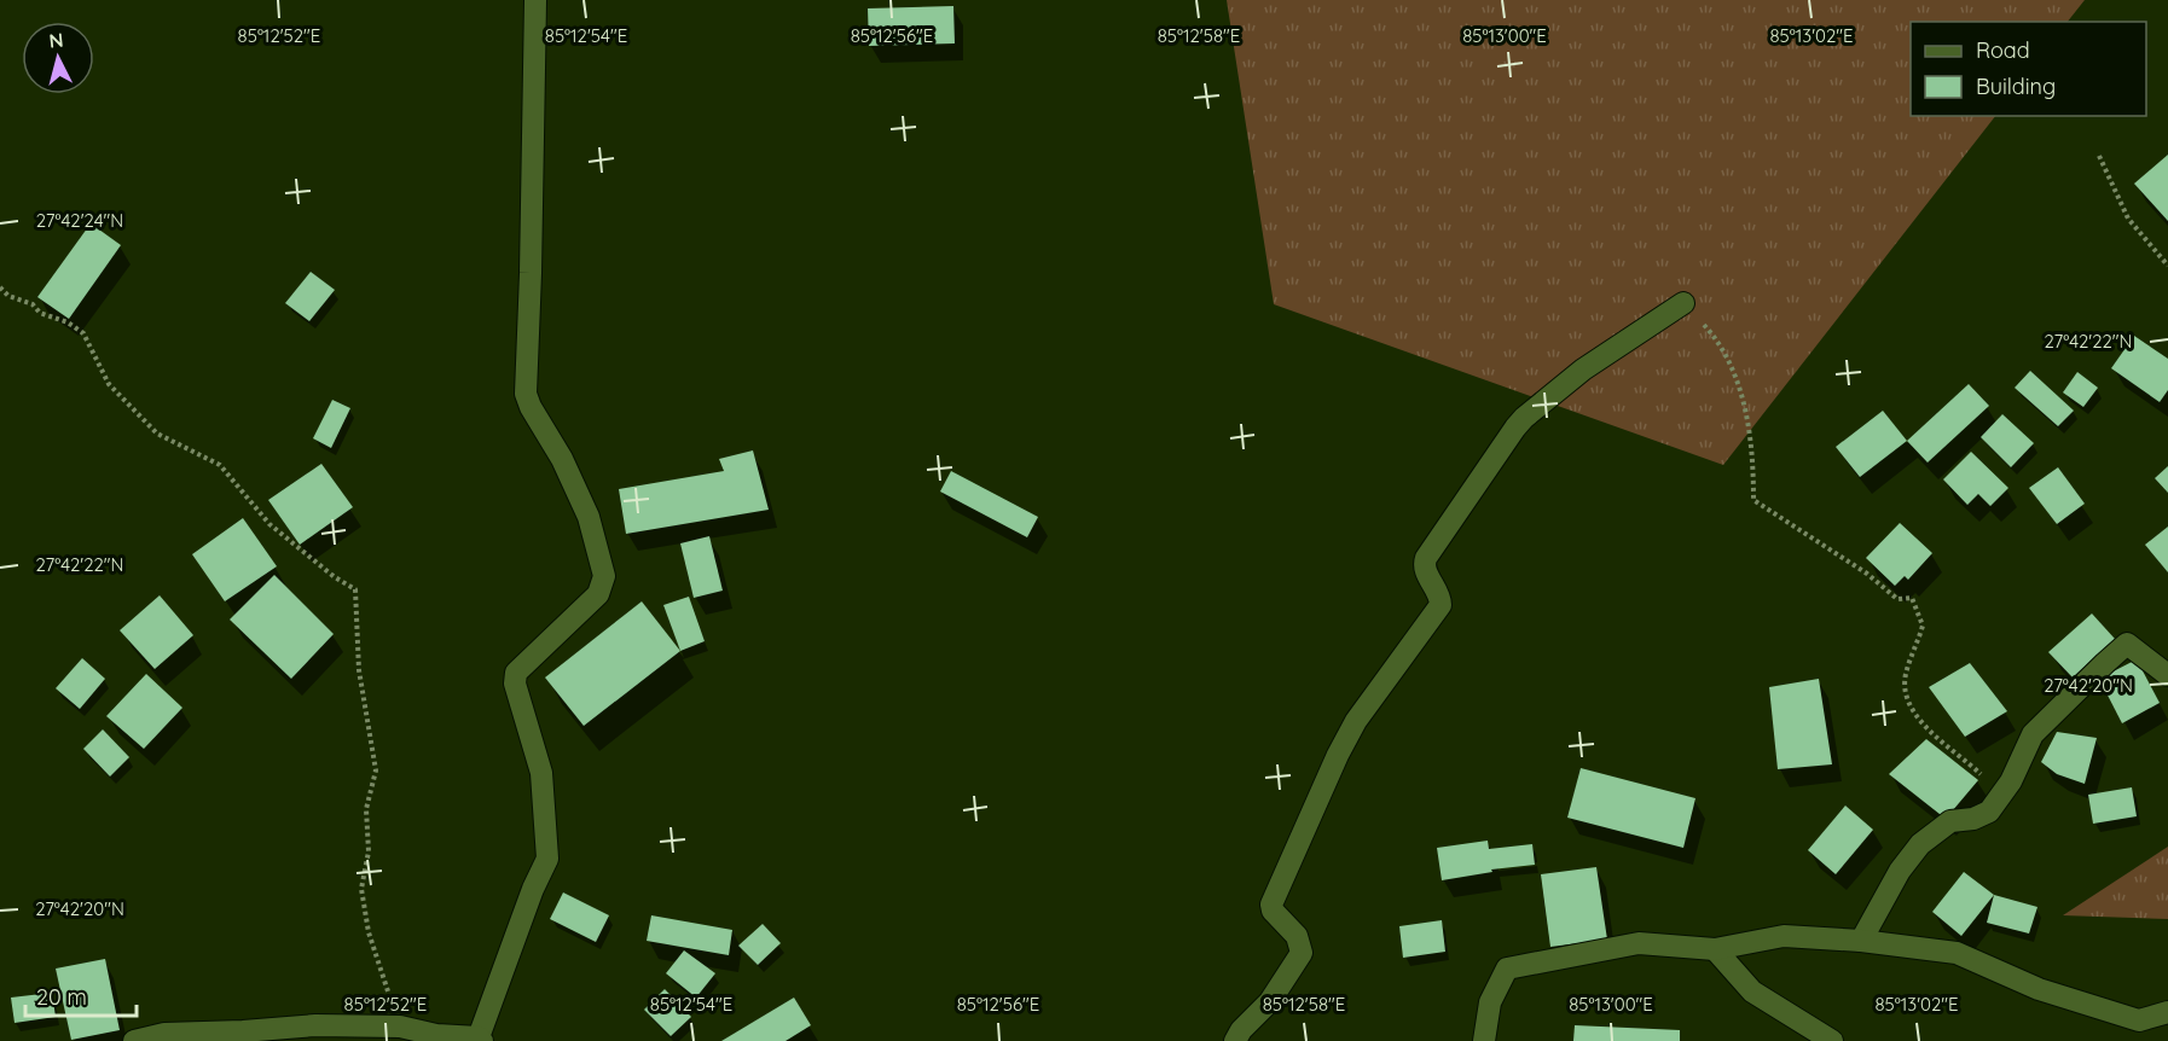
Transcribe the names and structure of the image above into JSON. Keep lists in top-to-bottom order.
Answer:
{
  "legend": ["Road", "Building"],
  "scale_bar": "20 m",
  "north": "top",
  "coordinates": [
    "85°12'52\"E",
    "85°12'54\"E",
    "85°12'56\"E",
    "85°12'58\"E",
    "85°13'00\"E",
    "85°13'02\"E",
    "27°42'24\"N",
    "27°42'22\"N",
    "27°42'20\"N"
  ]
}
